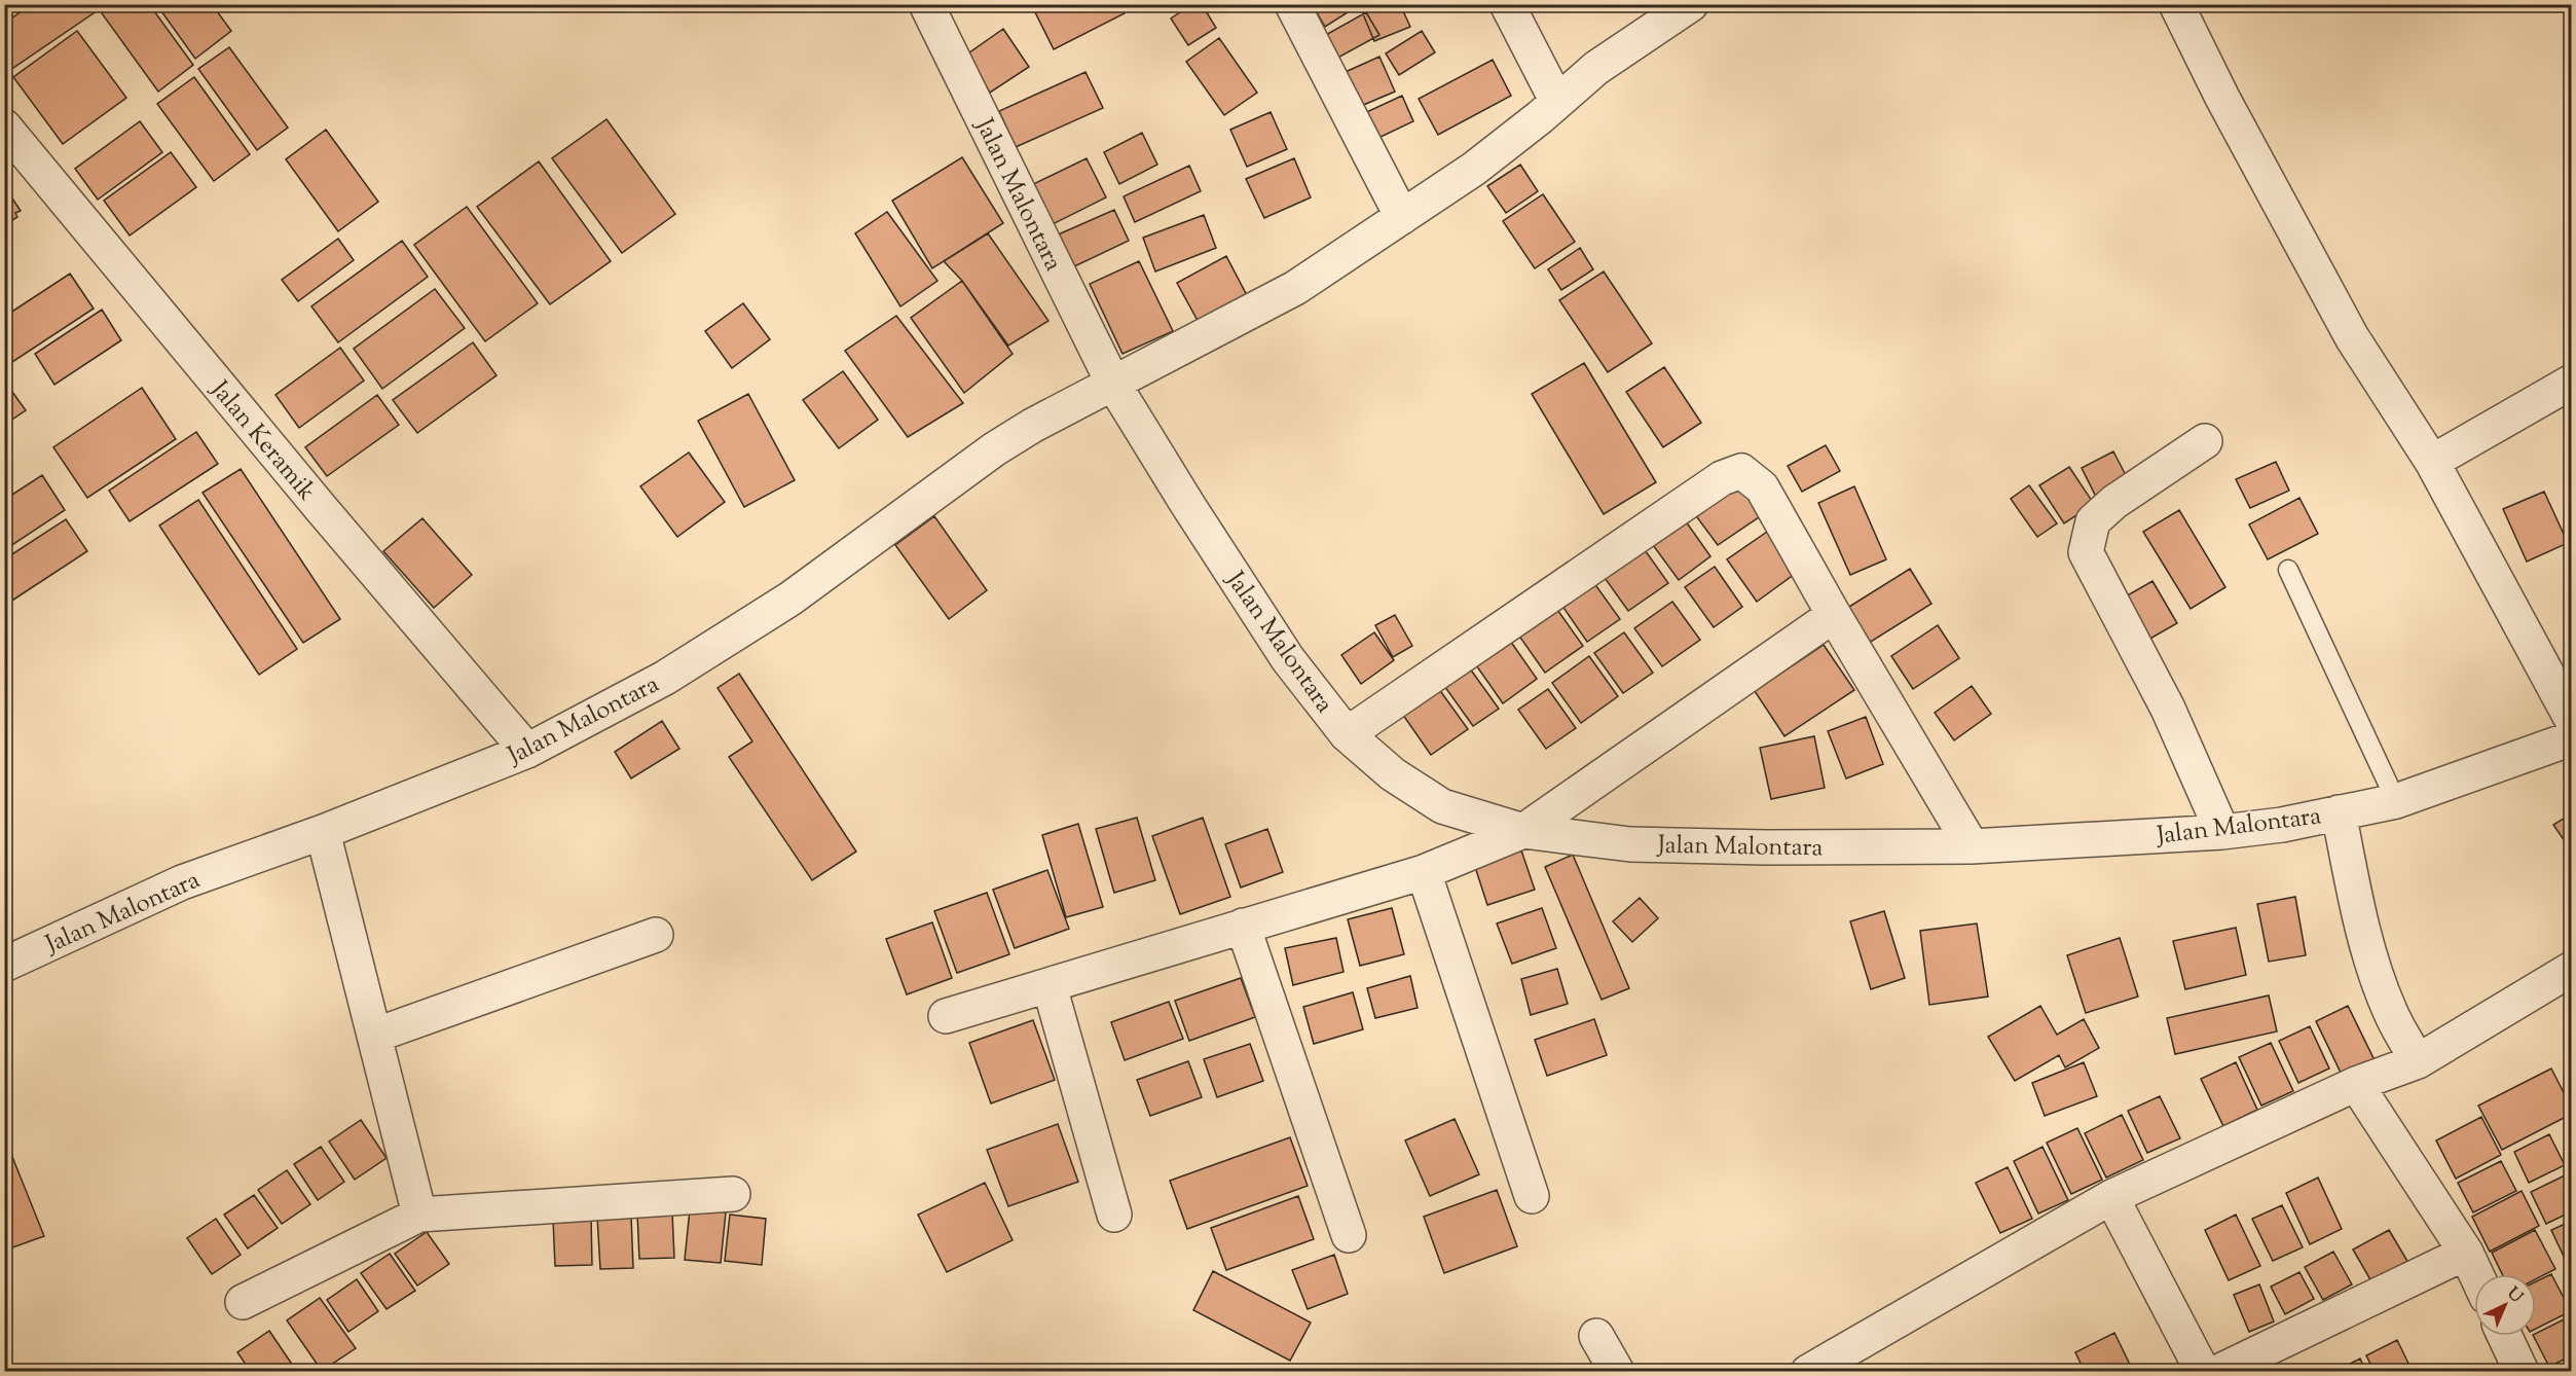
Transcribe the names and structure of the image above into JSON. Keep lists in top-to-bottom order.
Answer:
{
  "streets": {
    "street": ["Jalan Malontara", "Jalan Keramik"]
  },
  "crossings": [
    ["Jalan Malontara", "Jalan Keramik"]
  ],
  "north": "top right"
}
